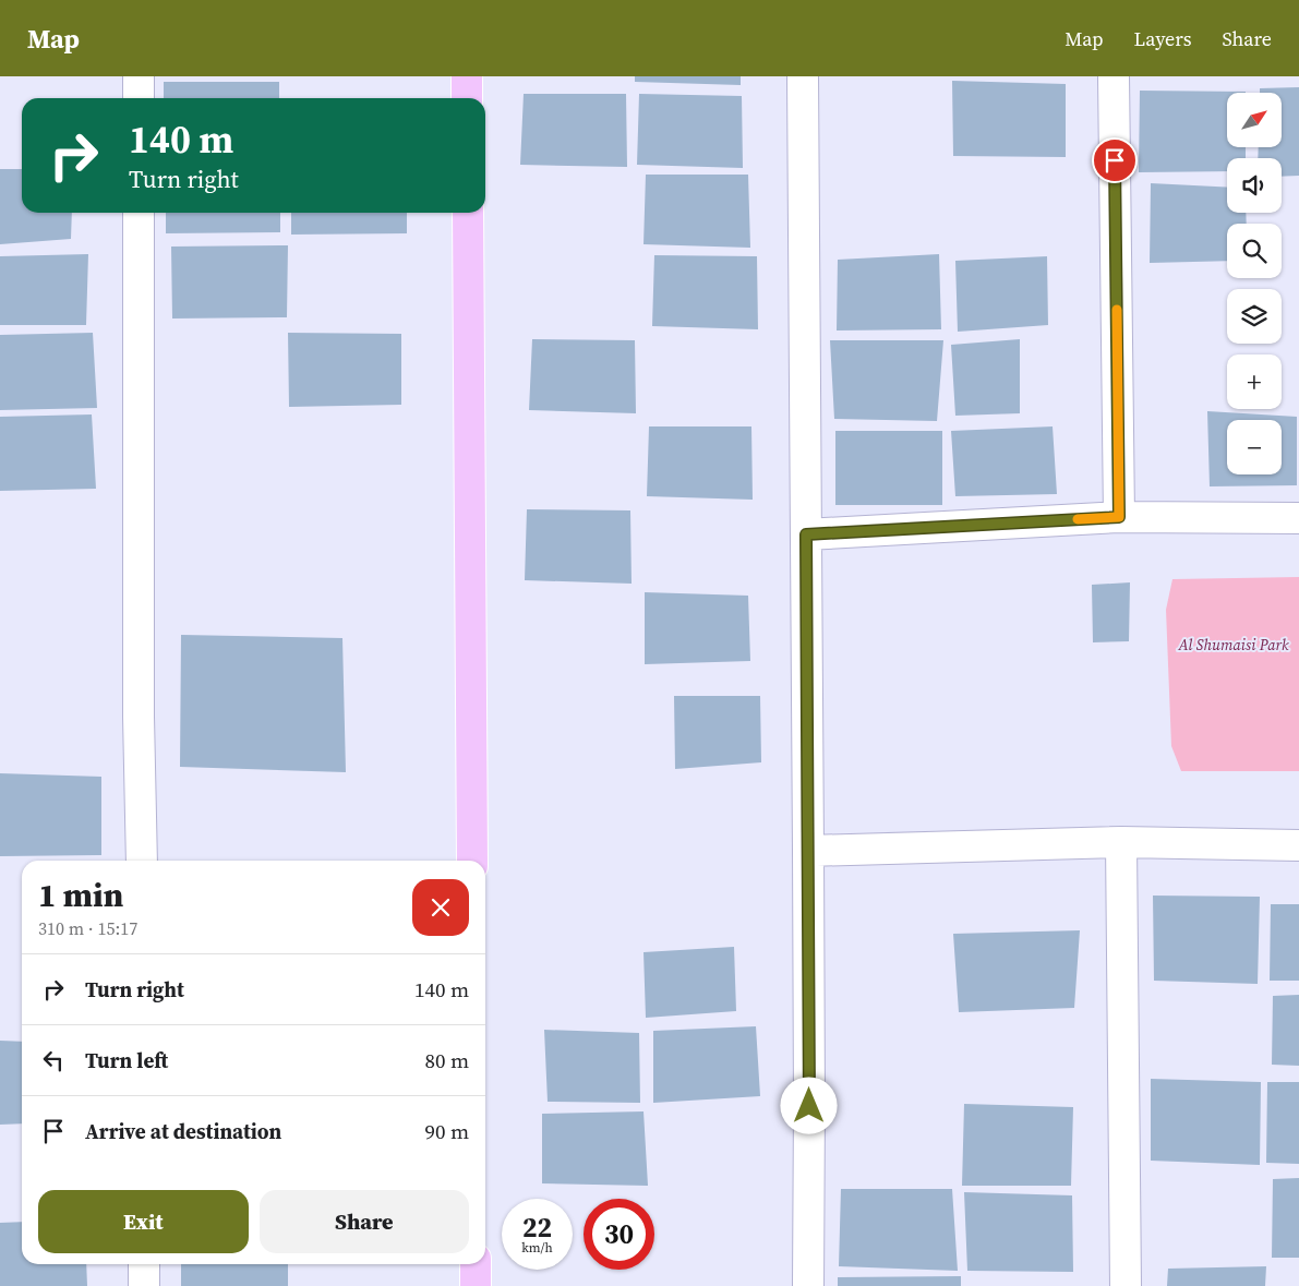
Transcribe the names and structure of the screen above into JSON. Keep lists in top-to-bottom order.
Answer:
{
  "parks": ["Al Shumaisi Park"],
  "north": "top right",
  "page": {
    "header": "Map",
    "nav": ["Map", "Layers", "Share"],
    "map_buttons": ["+", "−"],
    "turn": ["140 m", "Turn right"],
    "heading": ["1 min", "310 m · 15:17"],
    "list": [
      {
        "name": "Turn right",
        "value": "140 m"
      },
      {
        "name": "Turn left",
        "value": "80 m"
      },
      {
        "name": "Arrive at destination",
        "value": "90 m"
      }
    ],
    "buttons": ["Exit", "Share"],
    "speed": "22 km/h",
    "limit": "30"
  }
}
